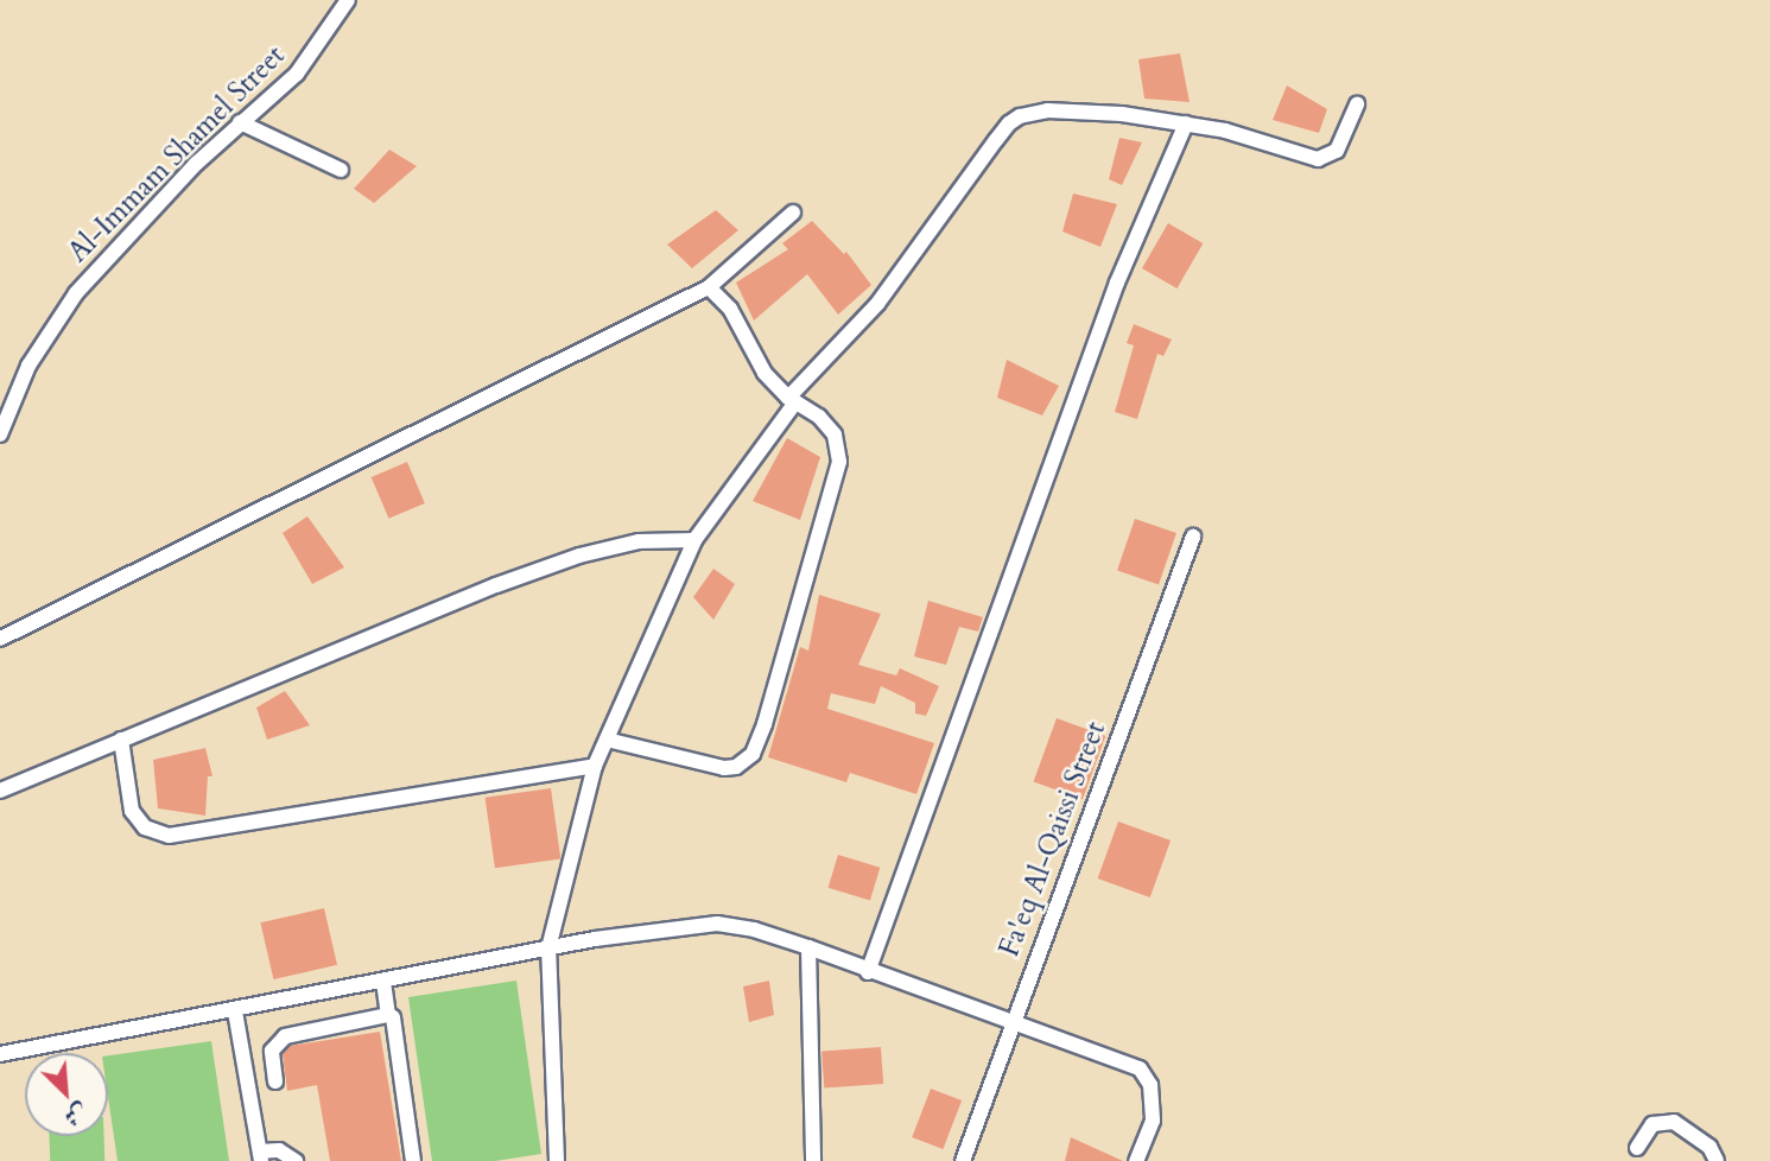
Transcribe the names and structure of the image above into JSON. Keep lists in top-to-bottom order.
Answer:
{
  "streets": {
    "street": ["Al-Immam Shamel Street", "Fa'eq Al-Qaissi Street"]
  },
  "north": "bottom right"
}
